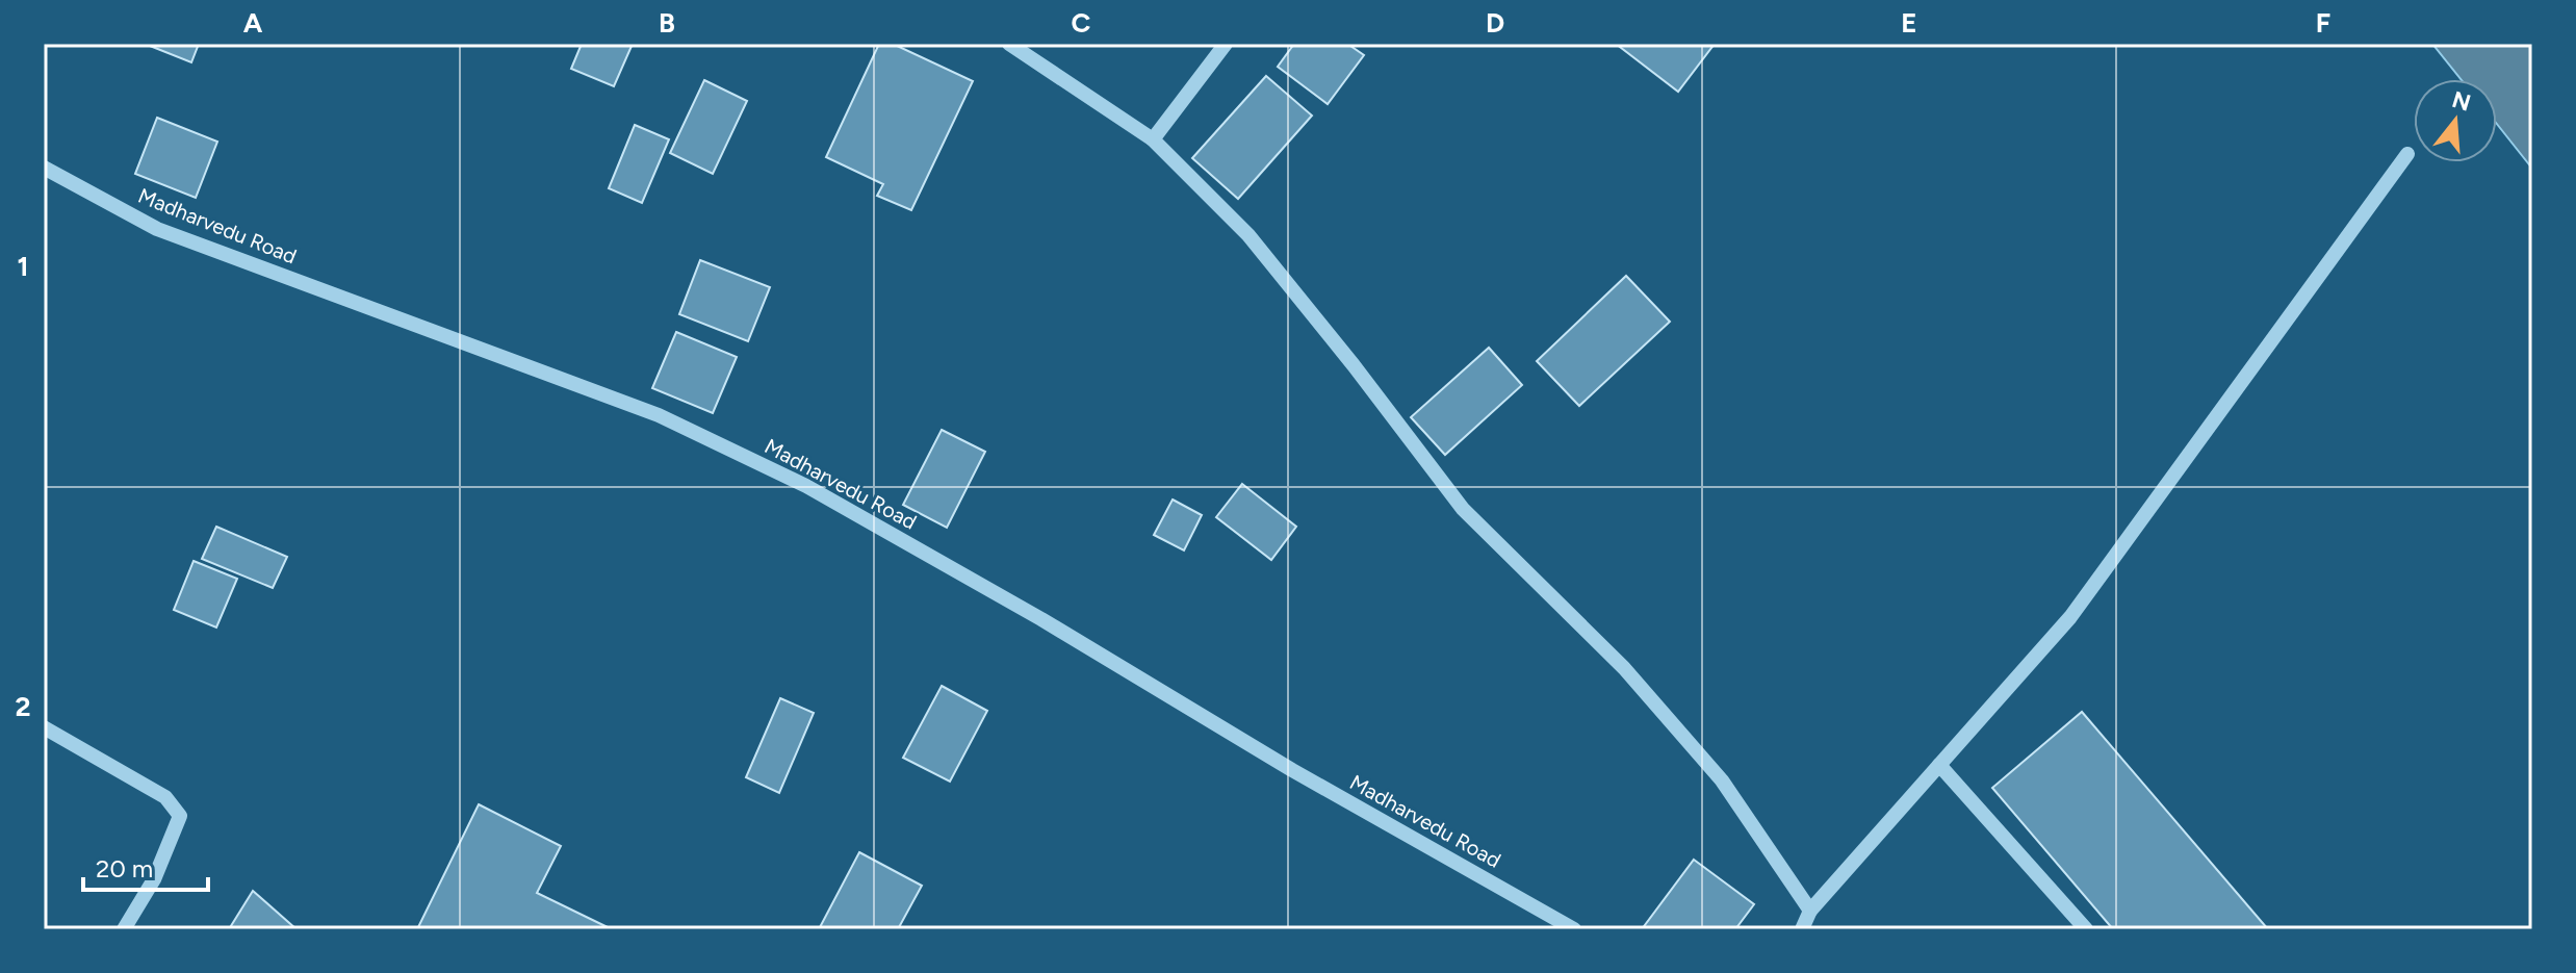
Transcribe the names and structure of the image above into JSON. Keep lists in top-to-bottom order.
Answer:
{
  "streets": {
    "street": ["Madharvedu Road"]
  },
  "scale_bar": "20 m",
  "north": "top",
  "grid": {
    "columns": [
      "A",
      "B",
      "C",
      "D",
      "E",
      "F"
    ],
    "rows": ["1", "2"]
  }
}
